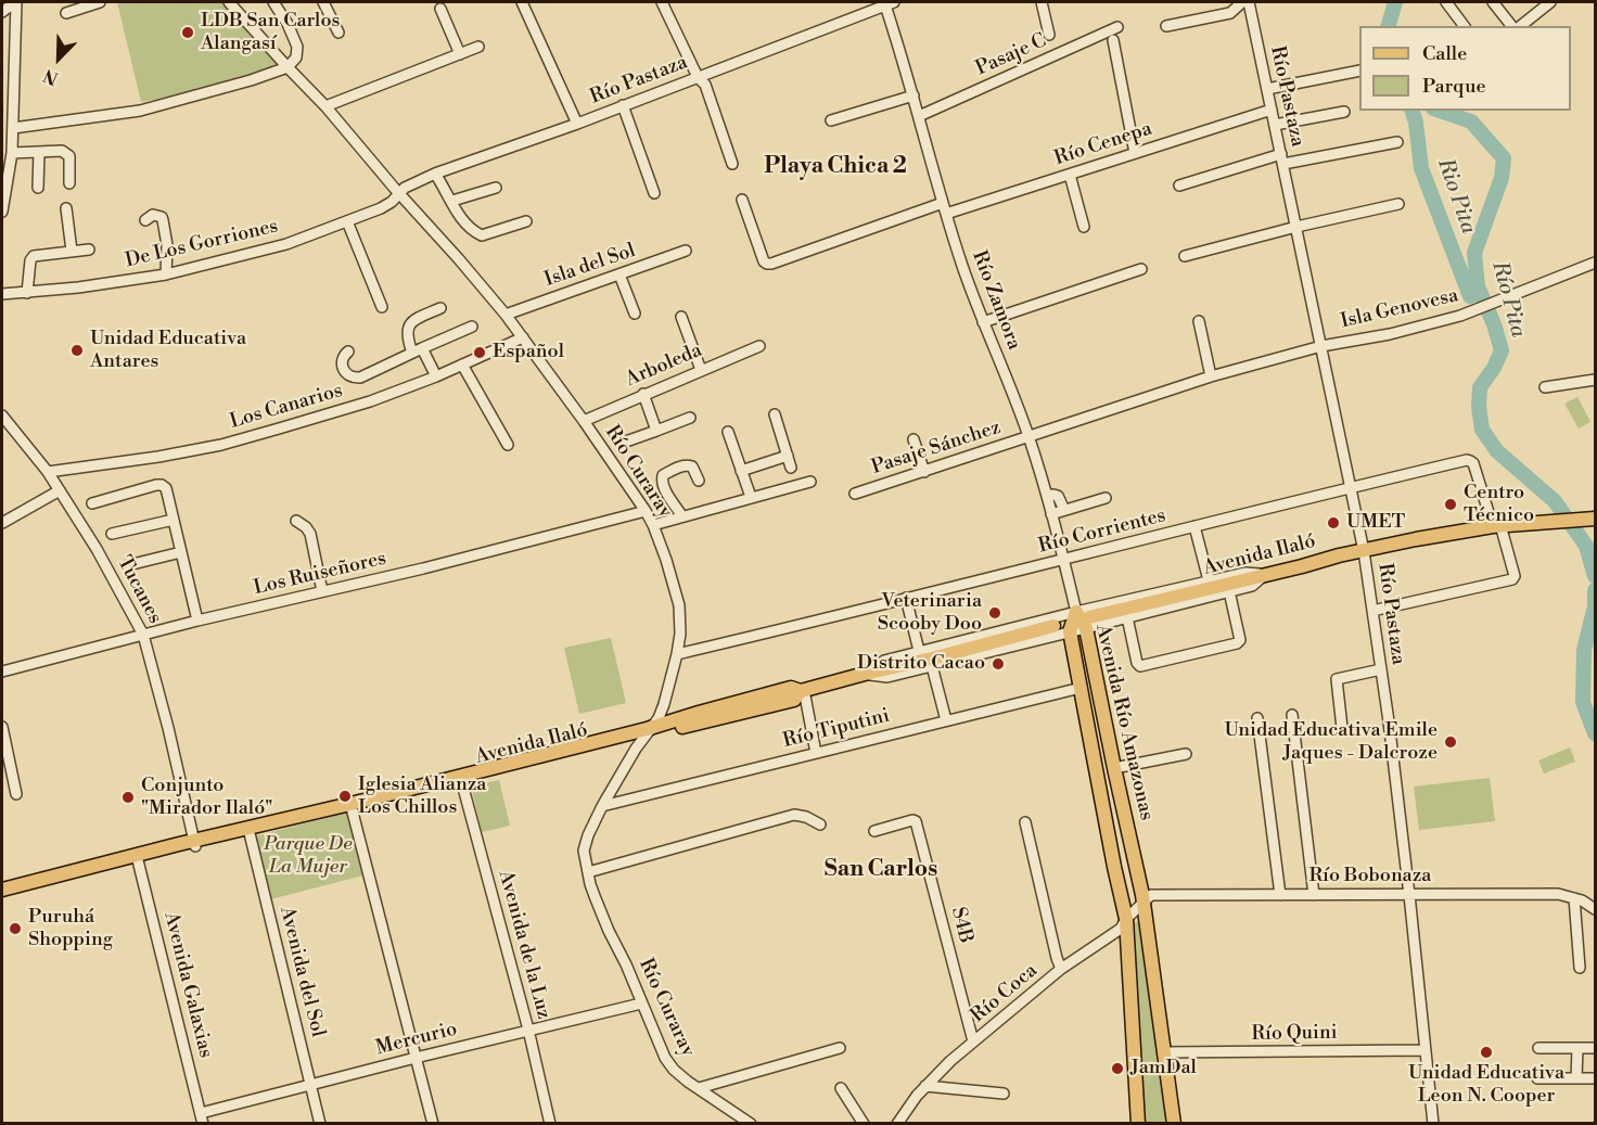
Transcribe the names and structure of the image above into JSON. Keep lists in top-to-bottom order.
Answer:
{
  "streets": {
    "main road": ["Avenida Ilaló", "Avenida Río Amazonas"],
    "street": [
      "Pasaje C",
      "Río Pastaza",
      "Río Cenepa",
      "De Los Gorriones",
      "Isla del Sol",
      "Río Zamora",
      "Isla Genovesa",
      "Arboleda",
      "Los Canarios",
      "Pasaje Sánchez",
      "Río Curaray",
      "Río Corrientes",
      "Los Ruiseñores",
      "Tucanes",
      "Río Tiputini",
      "Río Bobonaza",
      "S4B",
      "Avenida de la Luz",
      "Avenida del Sol",
      "Avenida Galaxias",
      "Río Coca",
      "Río Quini",
      "Mercurio"
    ]
  },
  "crossings": [
    ["Pasaje C", "Río Zamora"],
    ["Río Pastaza", "Río Cenepa"],
    ["Río Pastaza", "De Los Gorriones"],
    ["Río Pastaza", "Río Zamora"],
    ["Río Pastaza", "Isla Genovesa"],
    ["Río Pastaza", "Río Curaray"],
    ["Río Pastaza", "Río Corrientes"],
    ["Río Pastaza", "Avenida Ilaló"],
    ["Río Pastaza", "Río Bobonaza"],
    ["Río Pastaza", "Río Quini"],
    ["Río Cenepa", "Río Zamora"],
    ["De Los Gorriones", "Río Curaray"],
    ["Isla del Sol", "Río Curaray"],
    ["Río Zamora", "Pasaje Sánchez"],
    ["Río Zamora", "Río Corrientes"],
    ["Río Zamora", "Avenida Ilaló"],
    ["Río Zamora", "Avenida Río Amazonas"],
    ["Isla Genovesa", "Pasaje Sánchez"],
    ["Arboleda", "Río Curaray"],
    ["Los Canarios", "Río Curaray"],
    ["Los Canarios", "Tucanes"],
    ["Río Curaray", "Río Corrientes"],
    ["Río Curaray", "Avenida Ilaló"],
    ["Río Curaray", "Los Ruiseñores"],
    ["Río Curaray", "Río Tiputini"],
    ["Río Curaray", "Mercurio"],
    ["Río Corrientes", "Avenida Ilaló"],
    ["Avenida Ilaló", "Tucanes"],
    ["Avenida Ilaló", "Avenida Río Amazonas"],
    ["Avenida Ilaló", "Avenida de la Luz"],
    ["Avenida Ilaló", "Avenida del Sol"],
    ["Avenida Ilaló", "Avenida Galaxias"],
    ["Los Ruiseñores", "Tucanes"],
    ["Avenida Río Amazonas", "Río Tiputini"],
    ["Avenida Río Amazonas", "Río Bobonaza"],
    ["Avenida Río Amazonas", "Río Coca"],
    ["Avenida Río Amazonas", "Río Quini"],
    ["Río Bobonaza", "Río Coca"],
    ["S4B", "Río Coca"],
    ["Avenida de la Luz", "Mercurio"],
    ["Avenida del Sol", "Mercurio"],
    ["Avenida Galaxias", "Mercurio"]
  ],
  "districts": ["Playa Chica 2", "San Carlos"],
  "water": ["Rio Pita", "Río Pita"],
  "parks": ["Parque De La Mujer"],
  "places": [
    "LDB San Carlos Alangasí",
    "Unidad Educativa Antares",
    "Español",
    "Centro Técnico",
    "UMET",
    "Veterinaria Scooby Doo",
    "Distrito Cacao",
    "Unidad Educativa Emile Jaques - Dalcroze",
    "Iglesia Alianza Los Chillos",
    "Conjunto \"Mirador Ilaló\"",
    "Puruhá Shopping",
    "Unidad Educativa Leon N. Cooper",
    "JamDal"
  ],
  "legend": ["Calle", "Parque"],
  "north": "bottom left"
}
